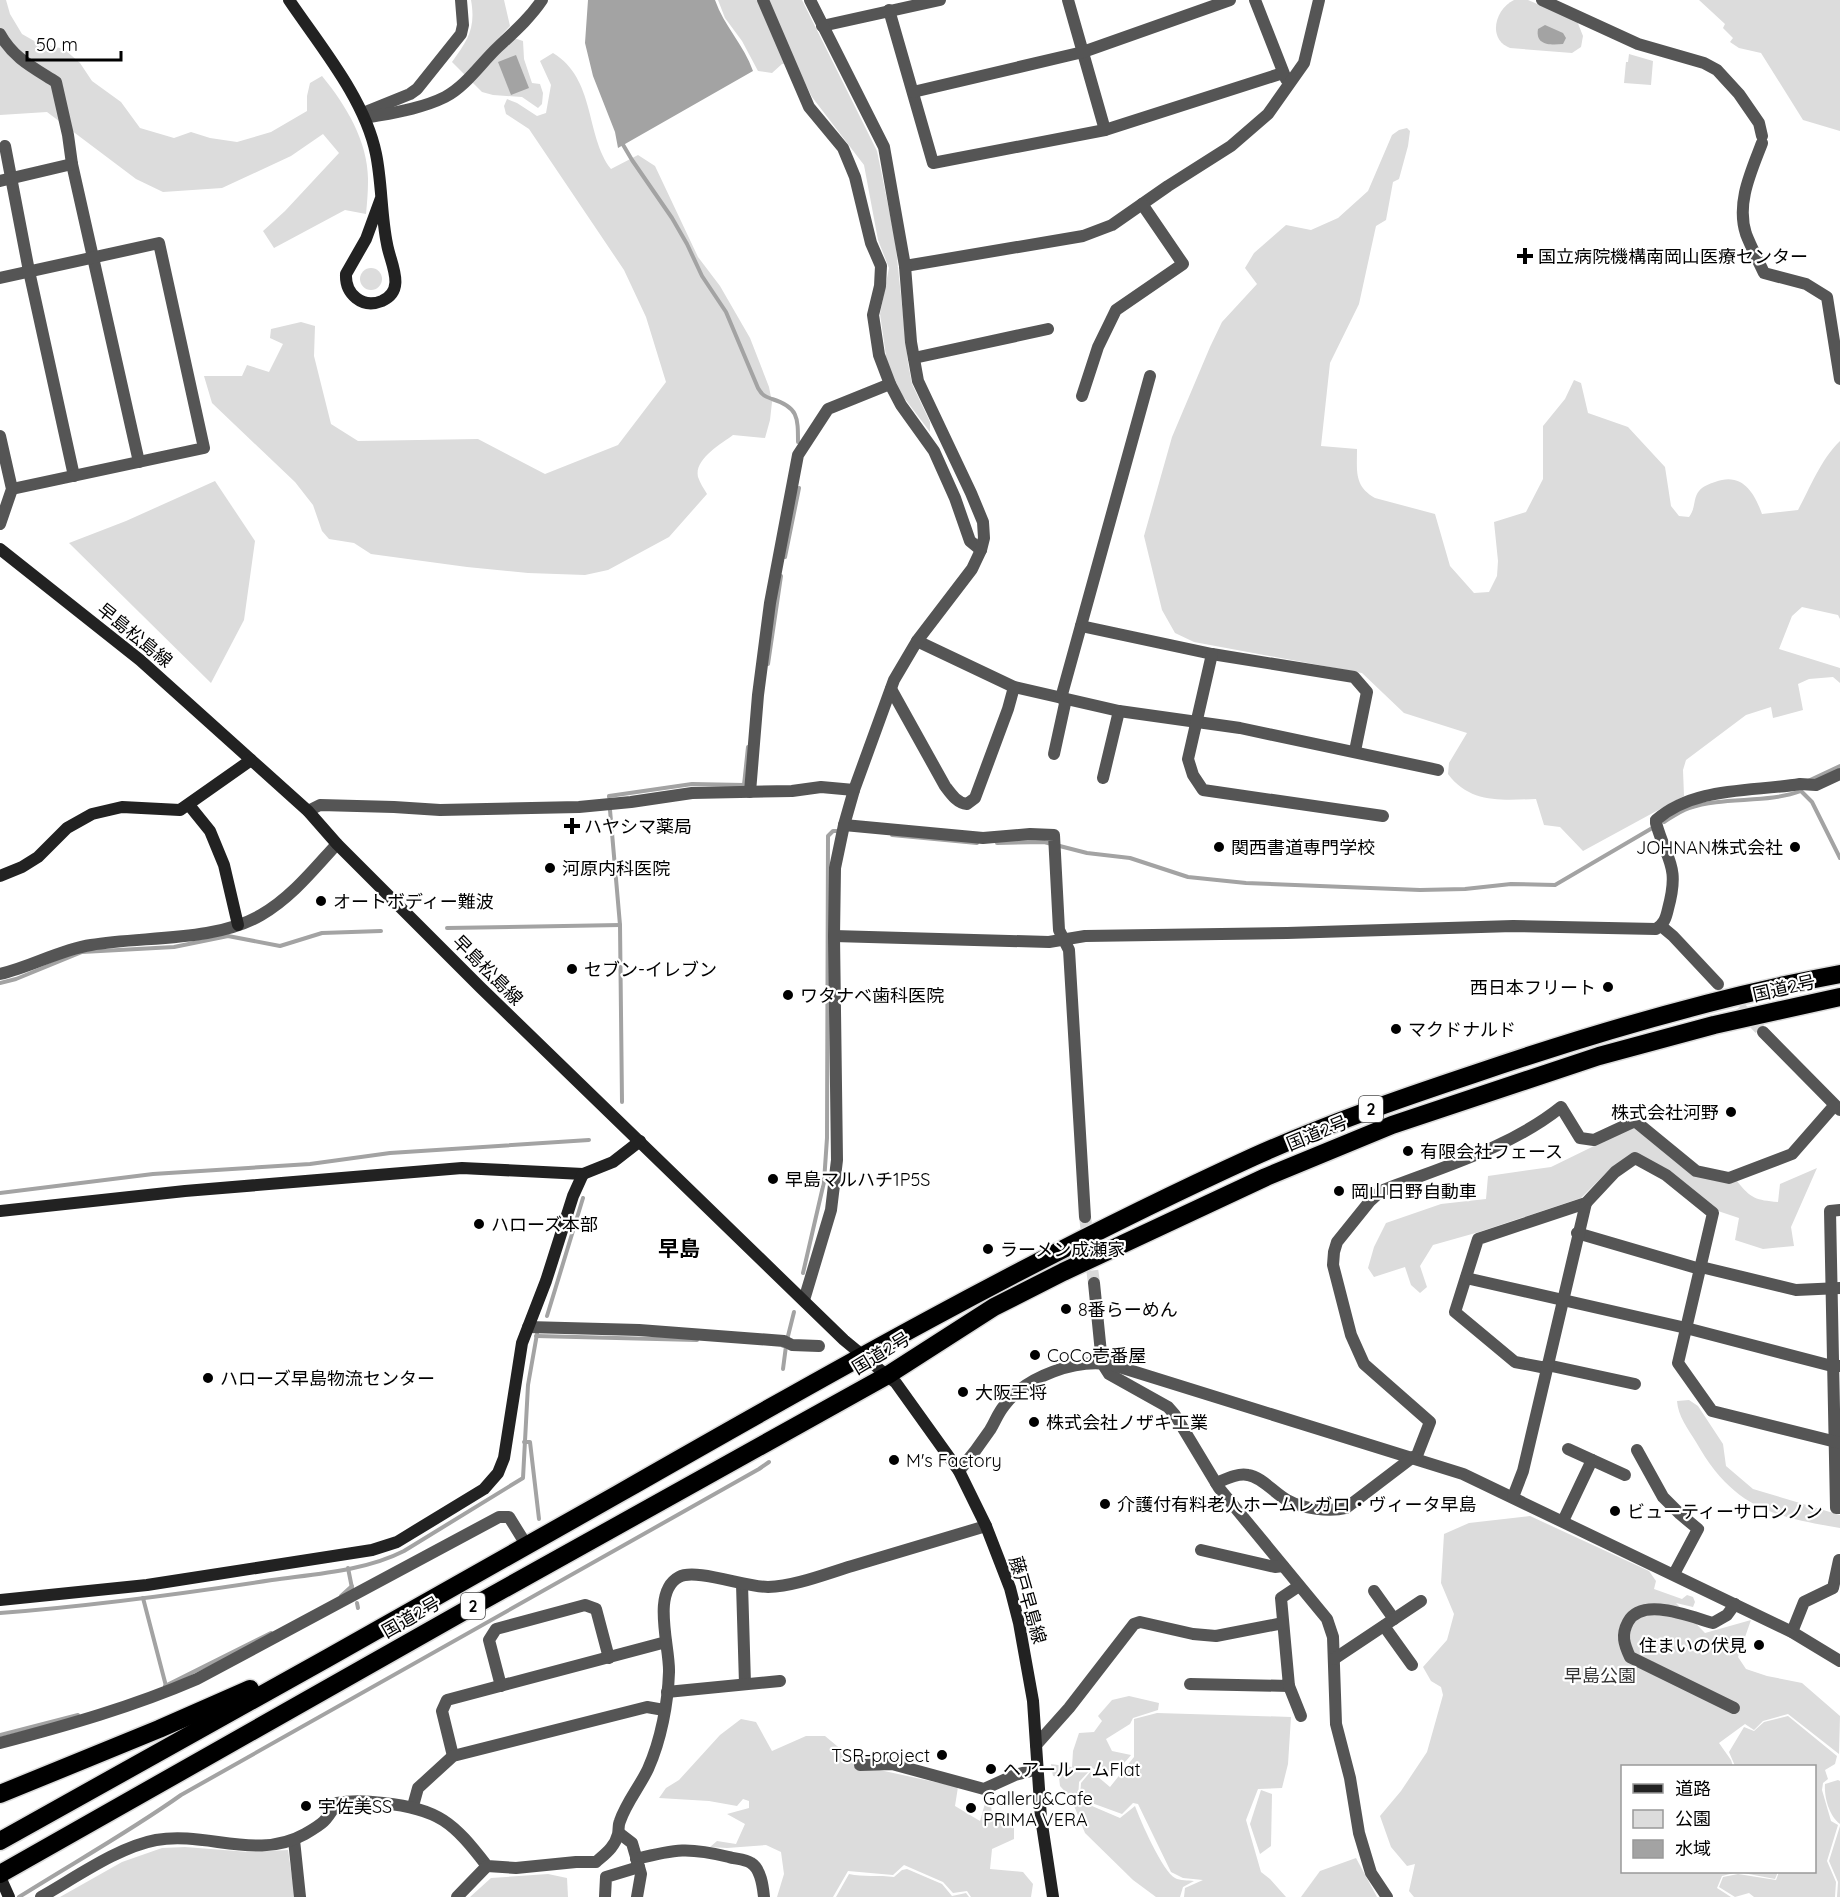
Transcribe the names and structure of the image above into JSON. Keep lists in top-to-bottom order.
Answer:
{
  "streets": {
    "highway": ["国道2号", "2"],
    "street": ["早島松島線", "藤戸早島線"]
  },
  "crossings": [
    ["早島松島線", "国道2号"],
    ["早島松島線", "藤戸早島線"],
    ["国道2号", "藤戸早島線"]
  ],
  "districts": ["早島"],
  "parks": ["早島公園"],
  "places": {
    "health": ["国立病院機構南岡山医療センター", "ハヤシマ薬局"],
    "other": [
      "関西書道専門学校",
      "JOHNAN株式会社",
      "河原内科医院",
      "オートボディー難波",
      "セブン-イレブン",
      "西日本フリート",
      "ワタナベ歯科医院",
      "マクドナルド",
      "株式会社河野",
      "有限会社フェース",
      "早島マルハチ1P5S",
      "岡山日野自動車",
      "ハローズ本部",
      "ラーメン成瀬家",
      "8番らーめん",
      "CoCo壱番屋",
      "ハローズ早島物流センター",
      "大阪王将",
      "株式会社ノザキ工業",
      "M's Factory",
      "介護付有料老人ホームレガロ・ヴィータ早島",
      "ビューティーサロンノン",
      "住まいの伏見",
      "TSR-project",
      "ヘアールームFlat",
      "宇佐美SS",
      "Gallery&Cafe PRIMA VERA"
    ]
  },
  "legend": ["道路", "公園", "水域"],
  "scale_bar": "50 m"
}
